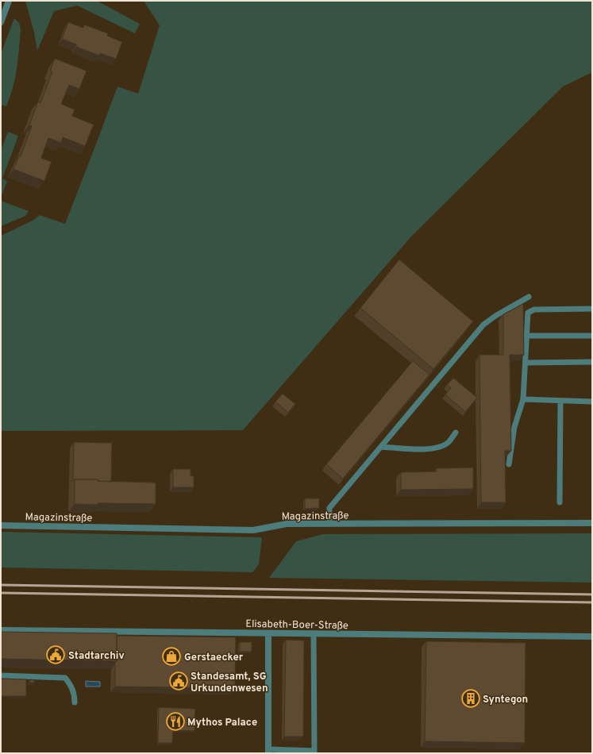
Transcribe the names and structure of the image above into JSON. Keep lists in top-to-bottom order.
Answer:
{
  "streets": {
    "street": ["Magazinstraße", "Elisabeth-Boer-Straße"]
  },
  "places": {
    "public building": ["Stadtarchiv", "Standesamt, SG Urkundenwesen"],
    "shop": ["Gerstaecker"],
    "building": ["Syntegon"],
    "restaurant": ["Mythos Palace"]
  }
}
